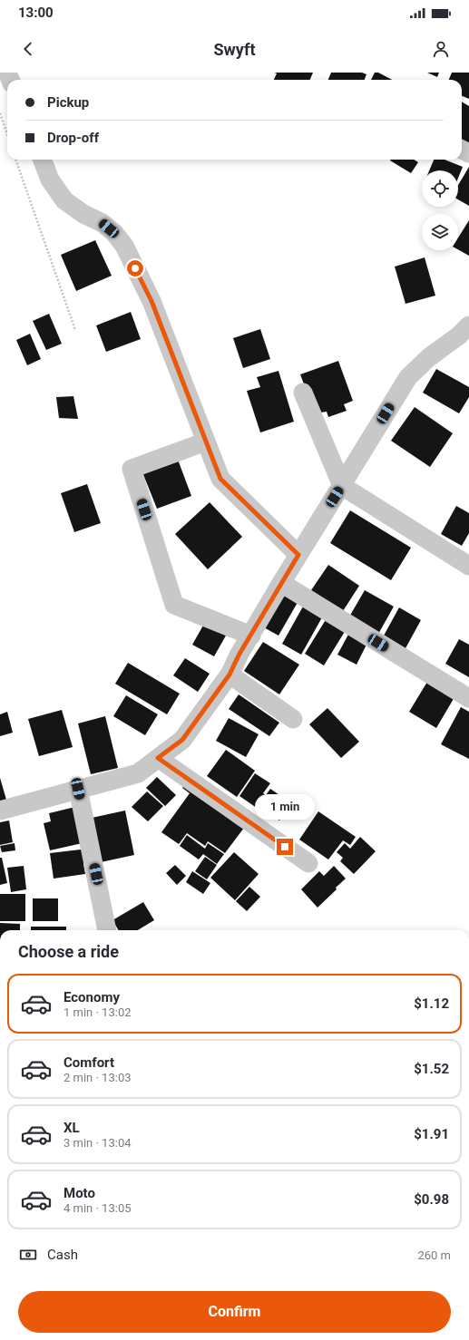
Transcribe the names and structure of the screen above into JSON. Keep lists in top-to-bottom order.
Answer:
{
  "page": {
    "status": "13:00",
    "header": "Swyft",
    "banner": ["Pickup", "Drop-off"],
    "bubble": "1 min",
    "heading": "Choose a ride",
    "list": [
      {
        "name": "Economy",
        "note": "1 min · 13:02",
        "value": "$1.12"
      },
      {
        "name": "Comfort",
        "note": "2 min · 13:03",
        "value": "$1.52"
      },
      {
        "name": "XL",
        "note": "3 min · 13:04",
        "value": "$1.91"
      },
      {
        "name": "Moto",
        "note": "4 min · 13:05",
        "value": "$0.98"
      }
    ],
    "pay": ["Cash", "260 m"],
    "buttons": "Confirm"
  }
}
